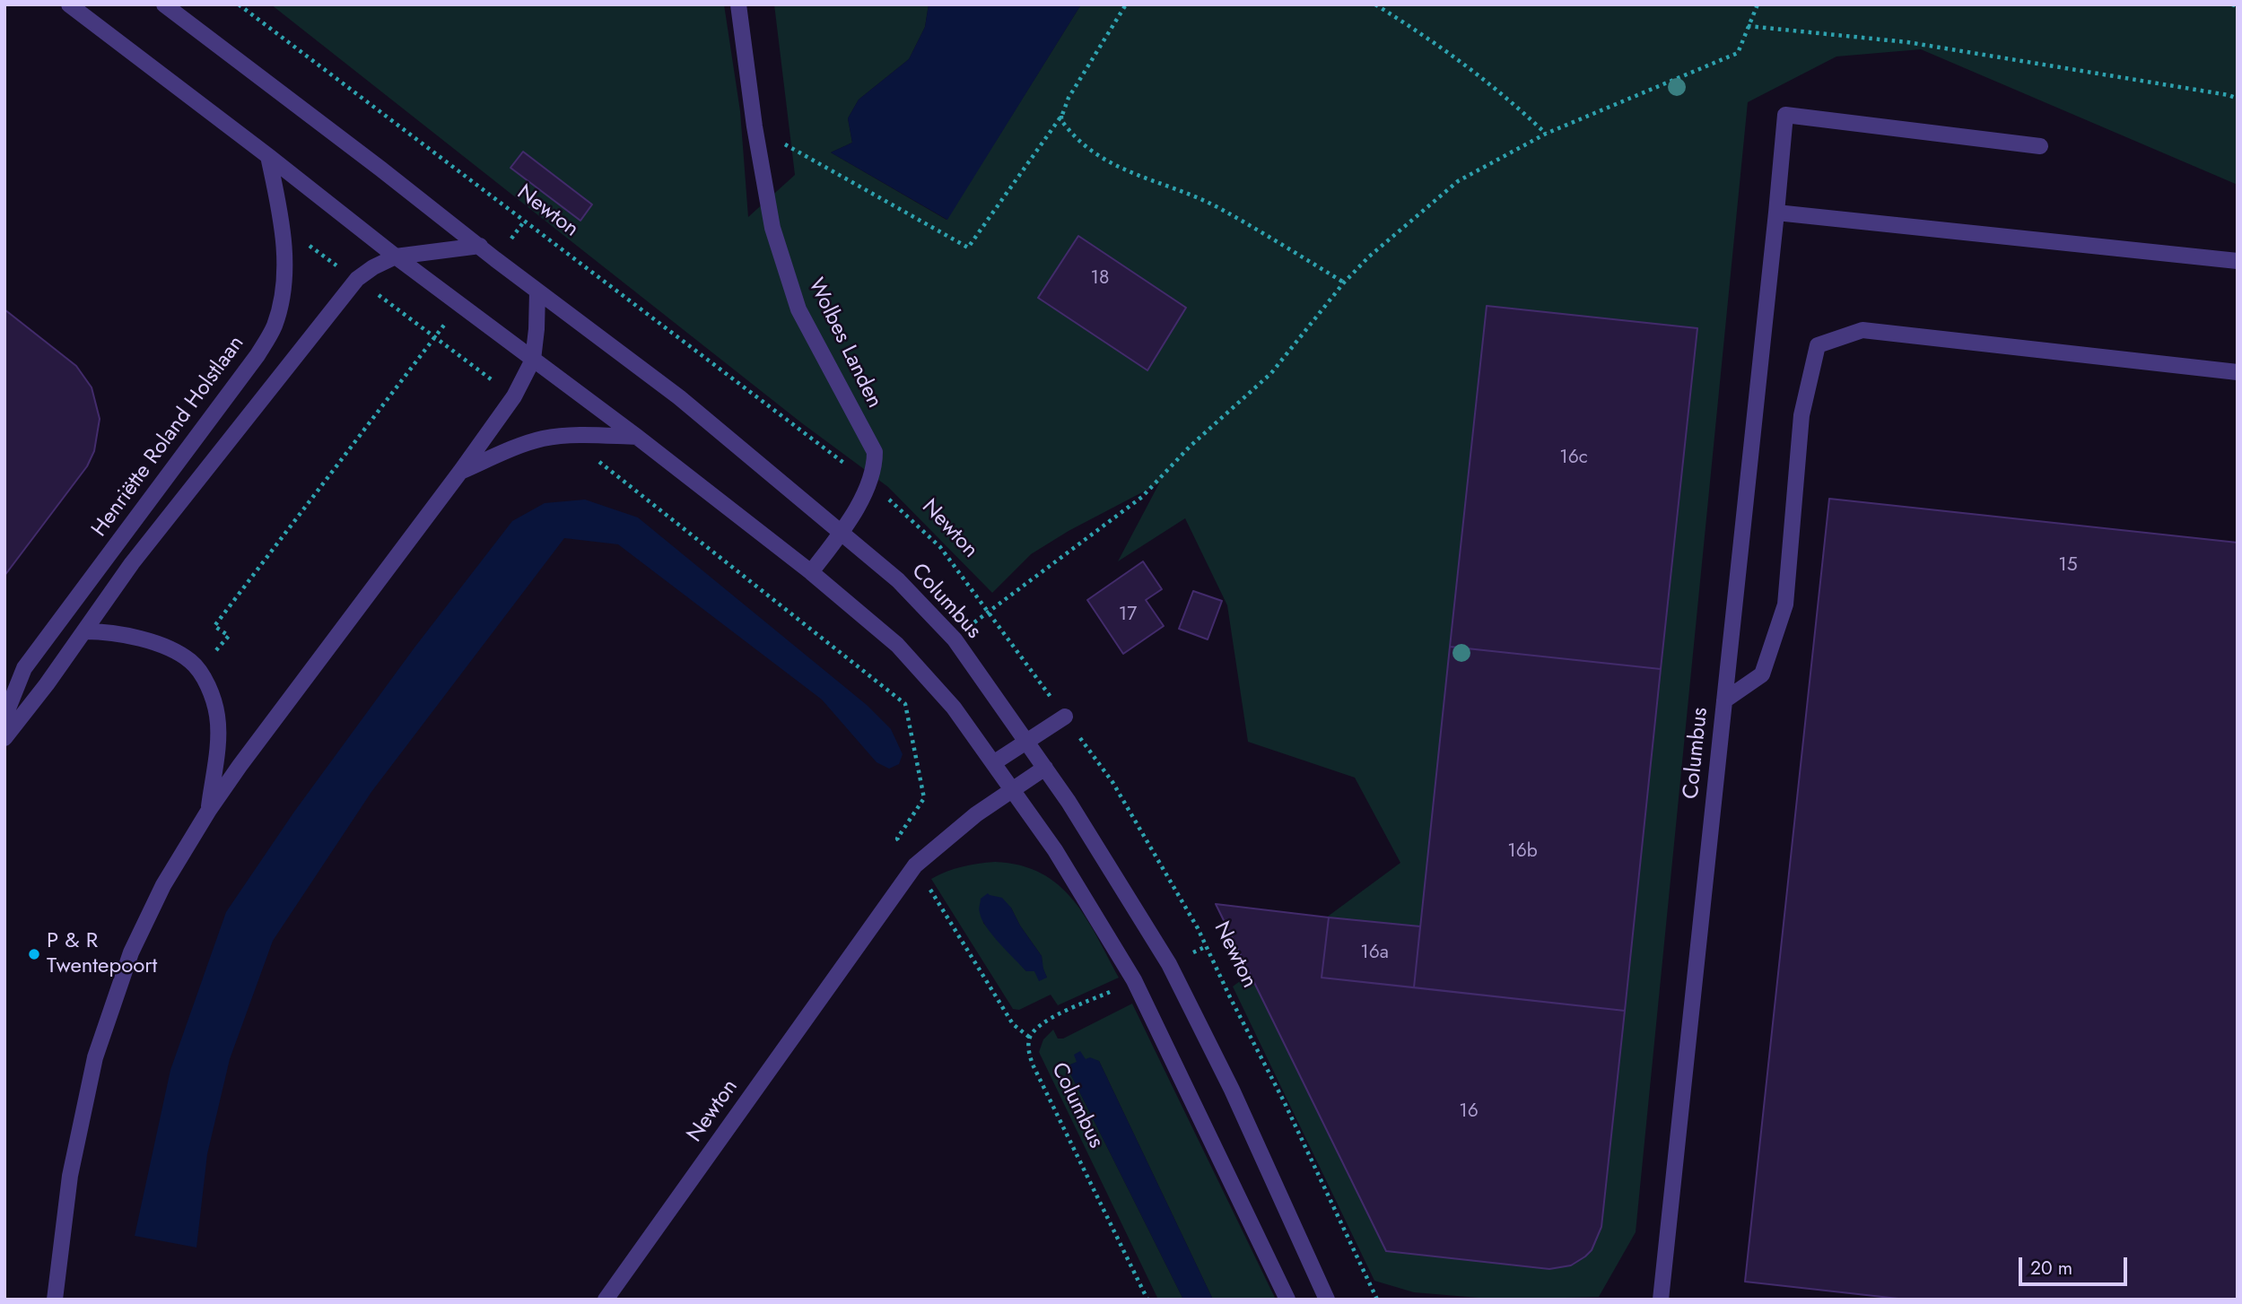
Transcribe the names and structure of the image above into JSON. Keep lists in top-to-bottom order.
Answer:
{
  "streets": {
    "street": [
      "Newton",
      "Wolbes Landen",
      "Henriëtte Roland Holstlaan",
      "Columbus"
    ]
  },
  "crossings": [
    ["Newton", "Wolbes Landen"],
    ["Newton", "Columbus"],
    ["Wolbes Landen", "Columbus"]
  ],
  "places": ["P & R Twentepoort"],
  "house_numbers": [
    "18",
    "16c",
    "15",
    "17",
    "16b",
    "16a",
    "16"
  ],
  "scale_bar": "20 m"
}
